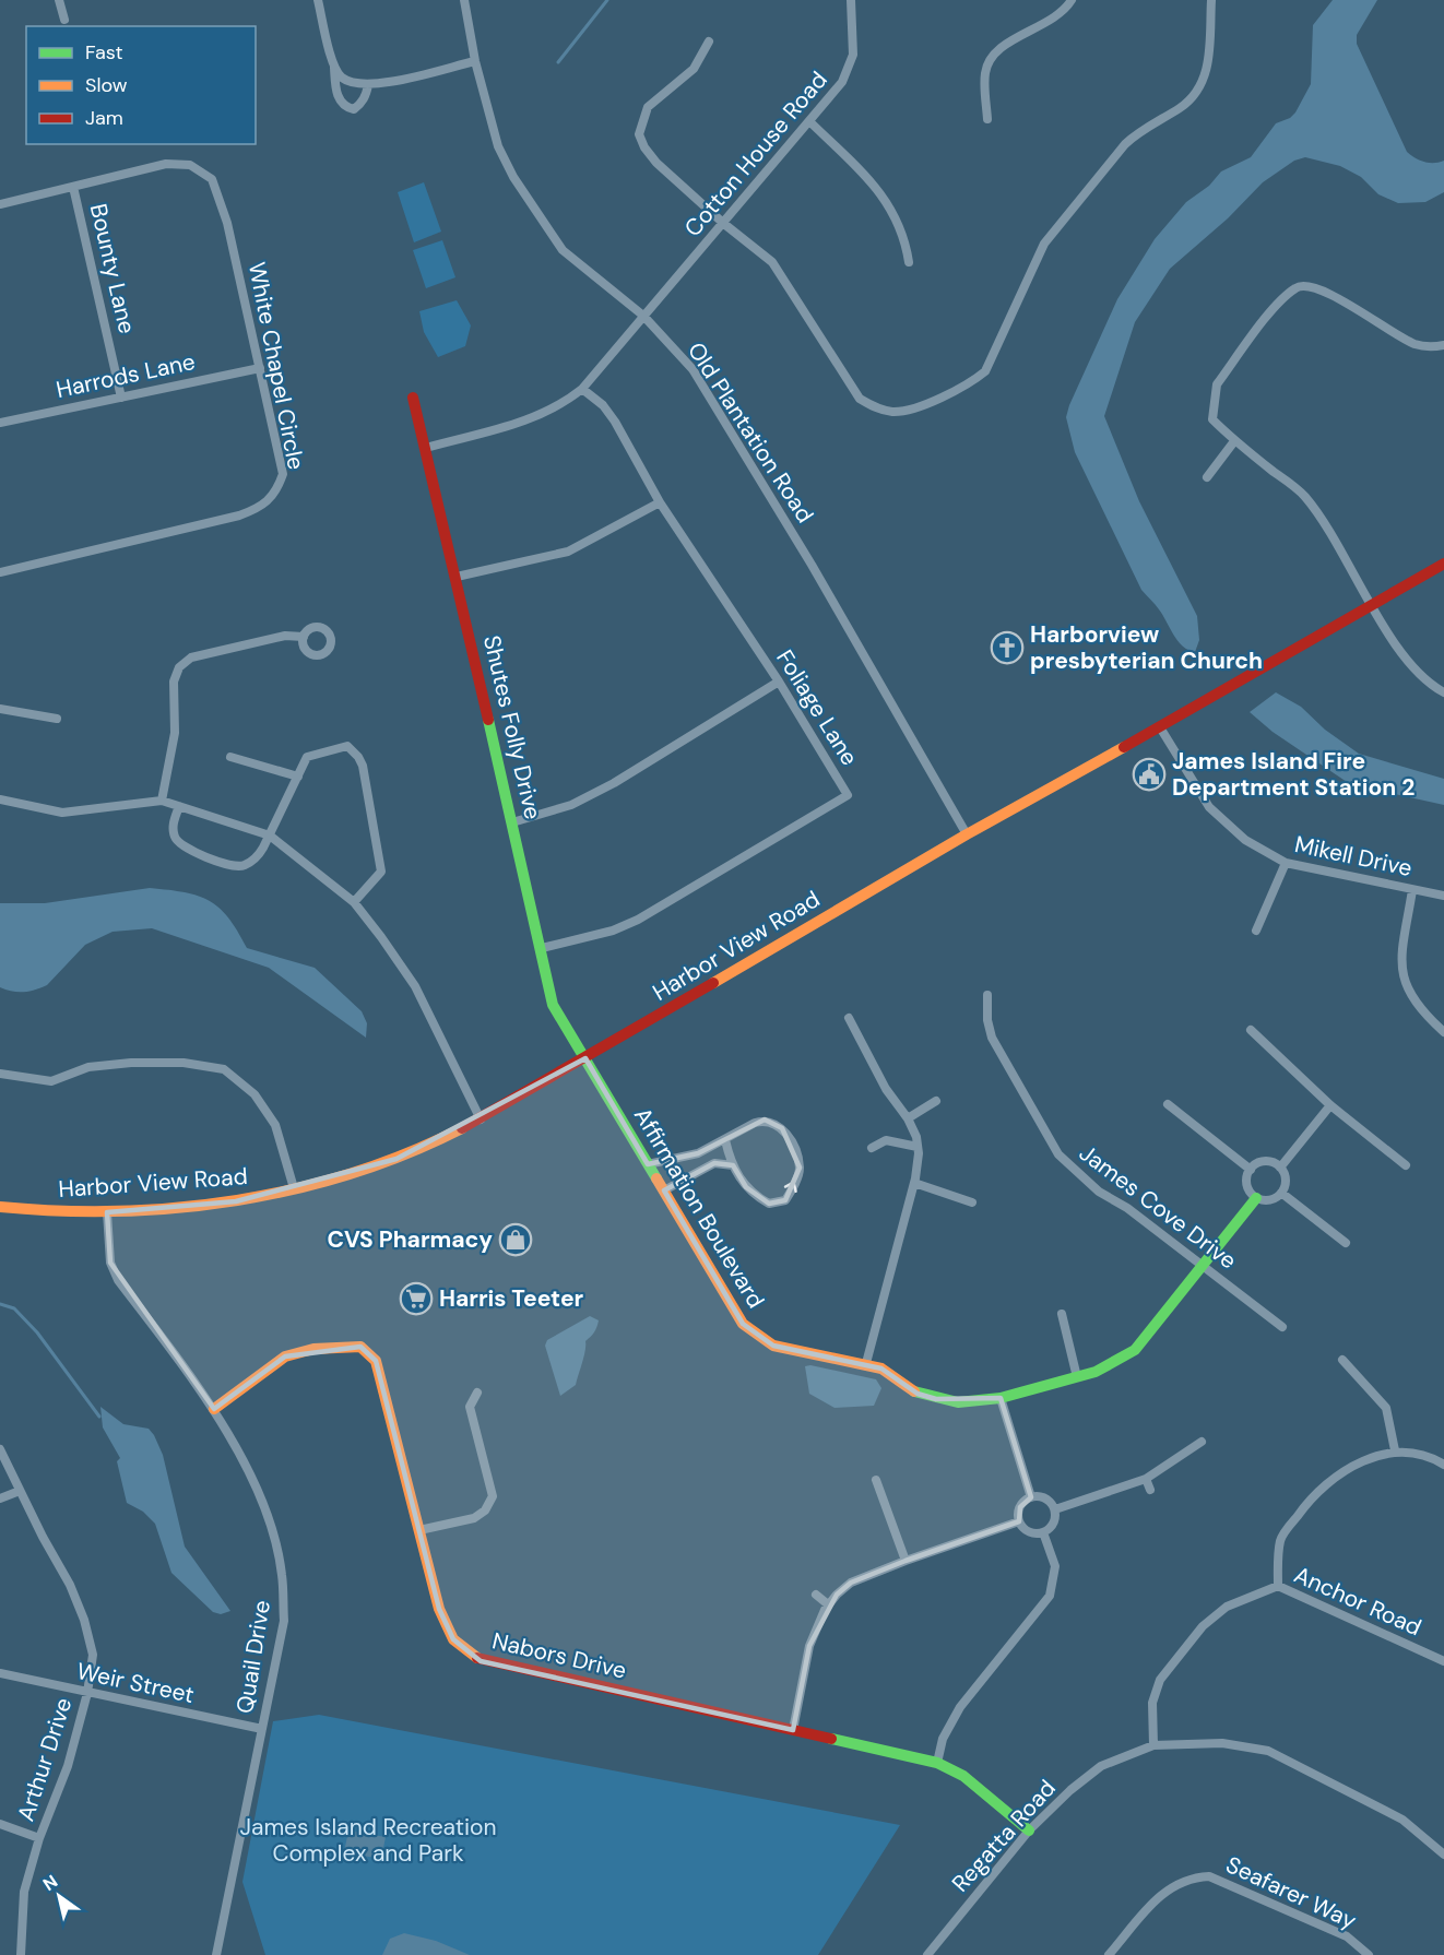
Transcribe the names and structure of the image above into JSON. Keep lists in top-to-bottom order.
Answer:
{
  "streets": {
    "street": [
      "Cotton House Road",
      "Bounty Lane",
      "White Chapel Circle",
      "Harrods Lane",
      "Old Plantation Road",
      "Foliage Lane",
      "Shutes Folly Drive",
      "Mikell Drive",
      "Harbor View Road",
      "James Cove Drive",
      "Affirmation Boulevard",
      "Anchor Road",
      "Nabors Drive",
      "Quail Drive",
      "Weir Street",
      "Arthur Drive",
      "Regatta Road",
      "Seafarer Way"
    ]
  },
  "crossings": [
    ["Cotton House Road", "Old Plantation Road"],
    ["Cotton House Road", "Foliage Lane"],
    ["Cotton House Road", "Shutes Folly Drive"],
    ["Bounty Lane", "White Chapel Circle"],
    ["Bounty Lane", "Harrods Lane"],
    ["White Chapel Circle", "Harrods Lane"],
    ["Old Plantation Road", "Harbor View Road"],
    ["Foliage Lane", "Shutes Folly Drive"],
    ["Shutes Folly Drive", "Harbor View Road"],
    ["Shutes Folly Drive", "Affirmation Boulevard"],
    ["Mikell Drive", "Harbor View Road"],
    ["Harbor View Road", "Affirmation Boulevard"],
    ["Harbor View Road", "Quail Drive"],
    ["James Cove Drive", "Affirmation Boulevard"],
    ["Anchor Road", "Regatta Road"],
    ["Nabors Drive", "Quail Drive"],
    ["Nabors Drive", "Regatta Road"],
    ["Quail Drive", "Weir Street"],
    ["Weir Street", "Arthur Drive"]
  ],
  "parks": ["James Island Recreation Complex and Park"],
  "places": {
    "church": ["Harborview presbyterian Church"],
    "public building": ["James Island Fire Department Station 2"],
    "shop": ["CVS Pharmacy"],
    "supermarket": ["Harris Teeter"]
  },
  "legend": ["Fast", "Slow", "Jam"],
  "north": "top left"
}
